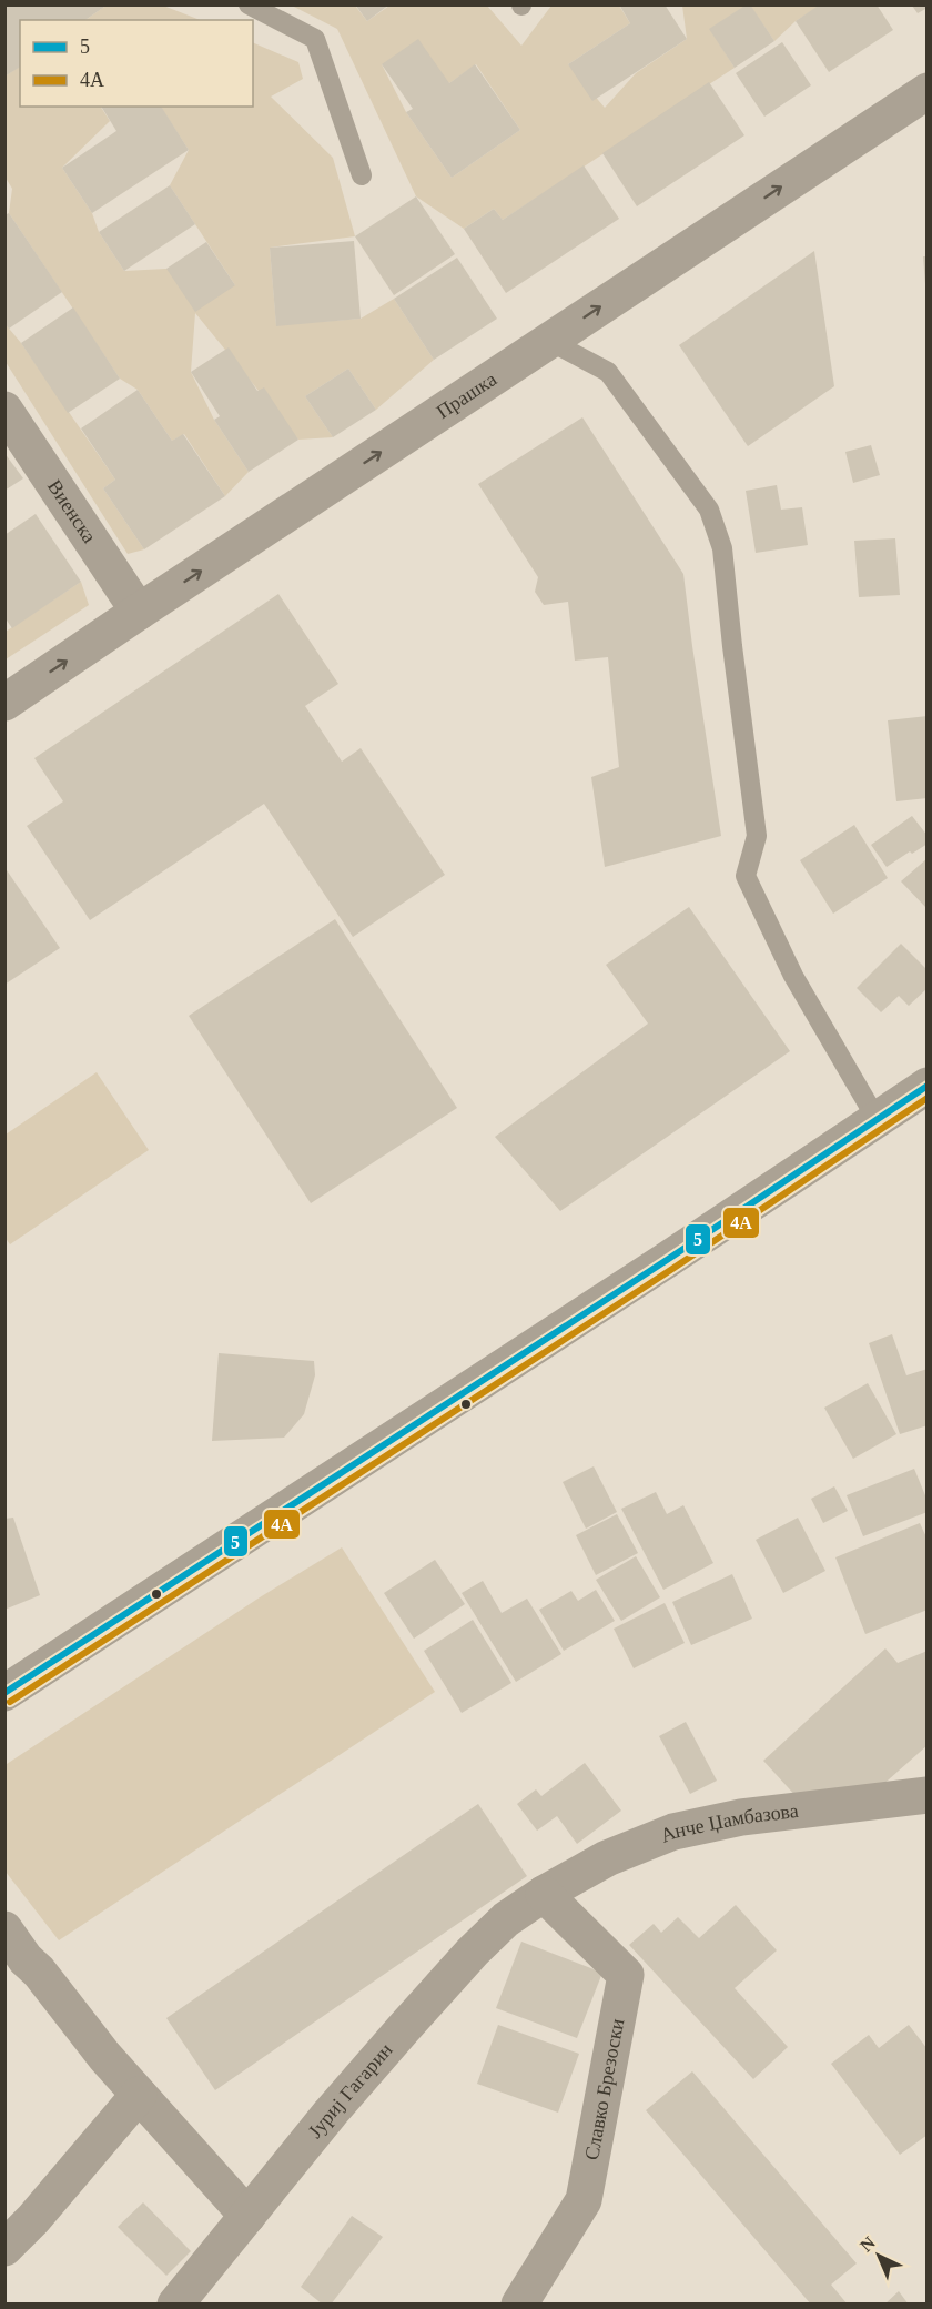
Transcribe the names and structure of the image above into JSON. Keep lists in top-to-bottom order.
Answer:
{
  "streets": {
    "street": [
      "Прашка",
      "Виенска",
      "Анче Џамбазова",
      "Јуриј Гагарин",
      "Славко Брезоски"
    ]
  },
  "crossings": [
    ["Прашка", "Виенска"],
    ["Анче Џамбазова", "Јуриј Гагарин"],
    ["Анче Џамбазова", "Славко Брезоски"],
    ["Јуриј Гагарин", "Славко Брезоски"]
  ],
  "one_way": ["Прашка"],
  "lines": ["transit line 5", "transit line 4A"],
  "legend": ["5", "4A"],
  "north": "top left"
}
